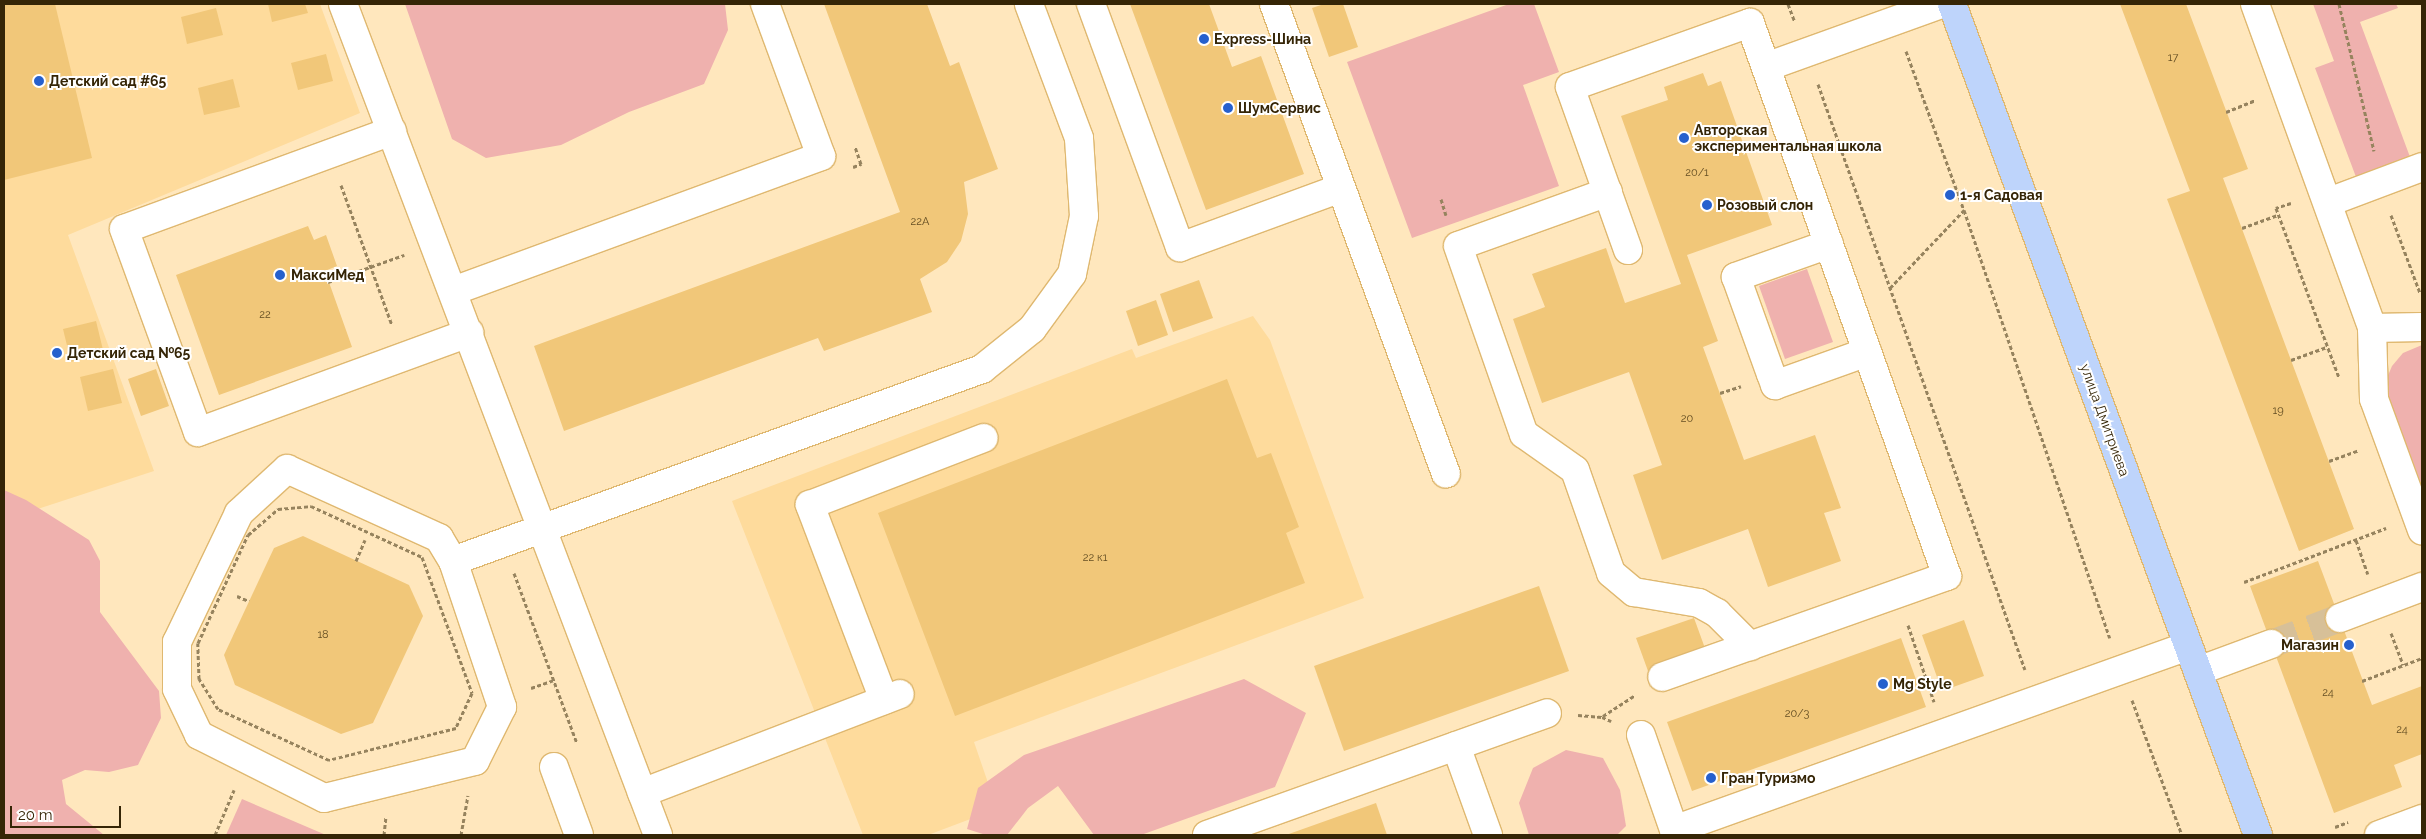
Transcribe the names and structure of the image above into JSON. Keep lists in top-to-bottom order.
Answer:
{
  "streets": {
    "main road": ["улица Дмитриева"]
  },
  "places": [
    "Express-Шина",
    "Детский сад #65",
    "ШумСервис",
    "Авторская экспериментальная школа",
    "1-я Садовая",
    "Розовый слон",
    "МаксиМед",
    "Детский сад №65",
    "Магазин",
    "Mg Style",
    "Гран Туризмо"
  ],
  "house_numbers": [
    "17",
    "20/1",
    "22А",
    "22",
    "19",
    "20",
    "22 к1",
    "18",
    "24",
    "20/3",
    "24"
  ],
  "scale_bar": "20 m"
}
